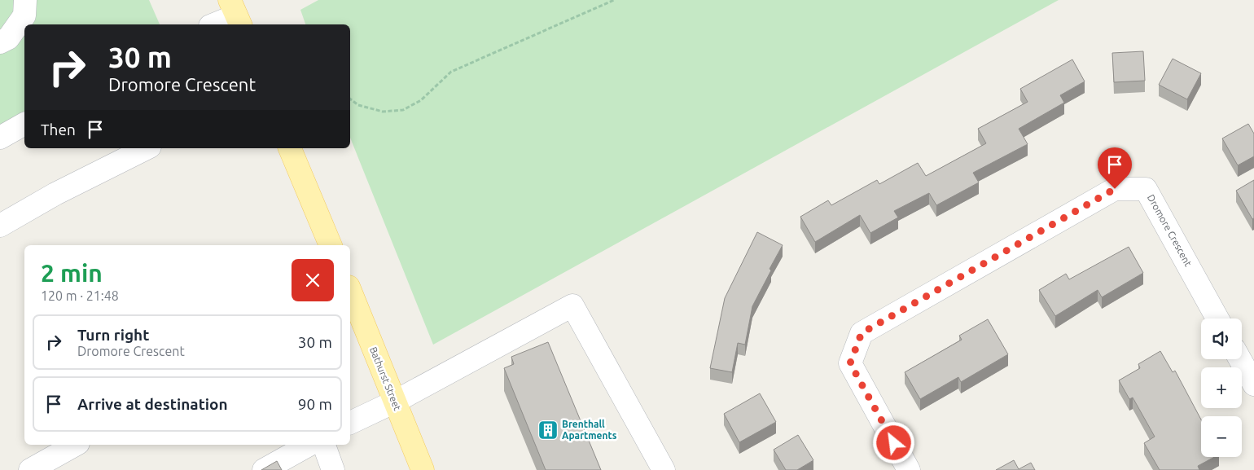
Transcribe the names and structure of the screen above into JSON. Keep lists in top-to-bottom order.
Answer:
{
  "streets": {
    "main road": ["Bathurst Street"],
    "street": ["Dromore Crescent"]
  },
  "places": {
    "building": ["Brenthall Apartments"]
  },
  "page": {
    "turn": ["30 m", "Dromore Crescent"],
    "then": "Then",
    "heading": ["2 min", "120 m · 21:48"],
    "list": [
      {
        "name": "Turn right",
        "note": "Dromore Crescent",
        "value": "30 m"
      },
      {
        "name": "Arrive at destination",
        "value": "90 m"
      }
    ],
    "map_buttons": ["+", "−"]
  }
}
